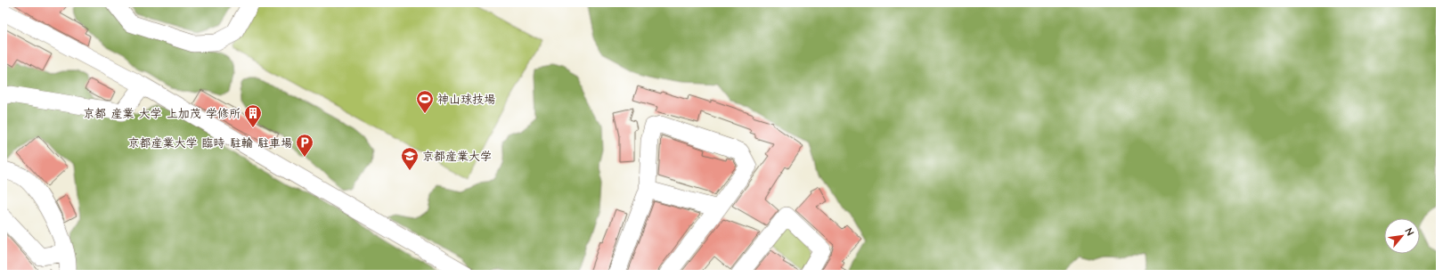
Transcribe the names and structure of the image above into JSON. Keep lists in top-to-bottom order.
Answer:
{
  "places": {
    "sports": ["神山球技場"],
    "building": ["京都 産業 大学 上加茂 学修所"],
    "parking": ["京都産業大学 臨時 駐輪 駐車場"],
    "school or university": ["京都産業大学"]
  },
  "north": "top right"
}
